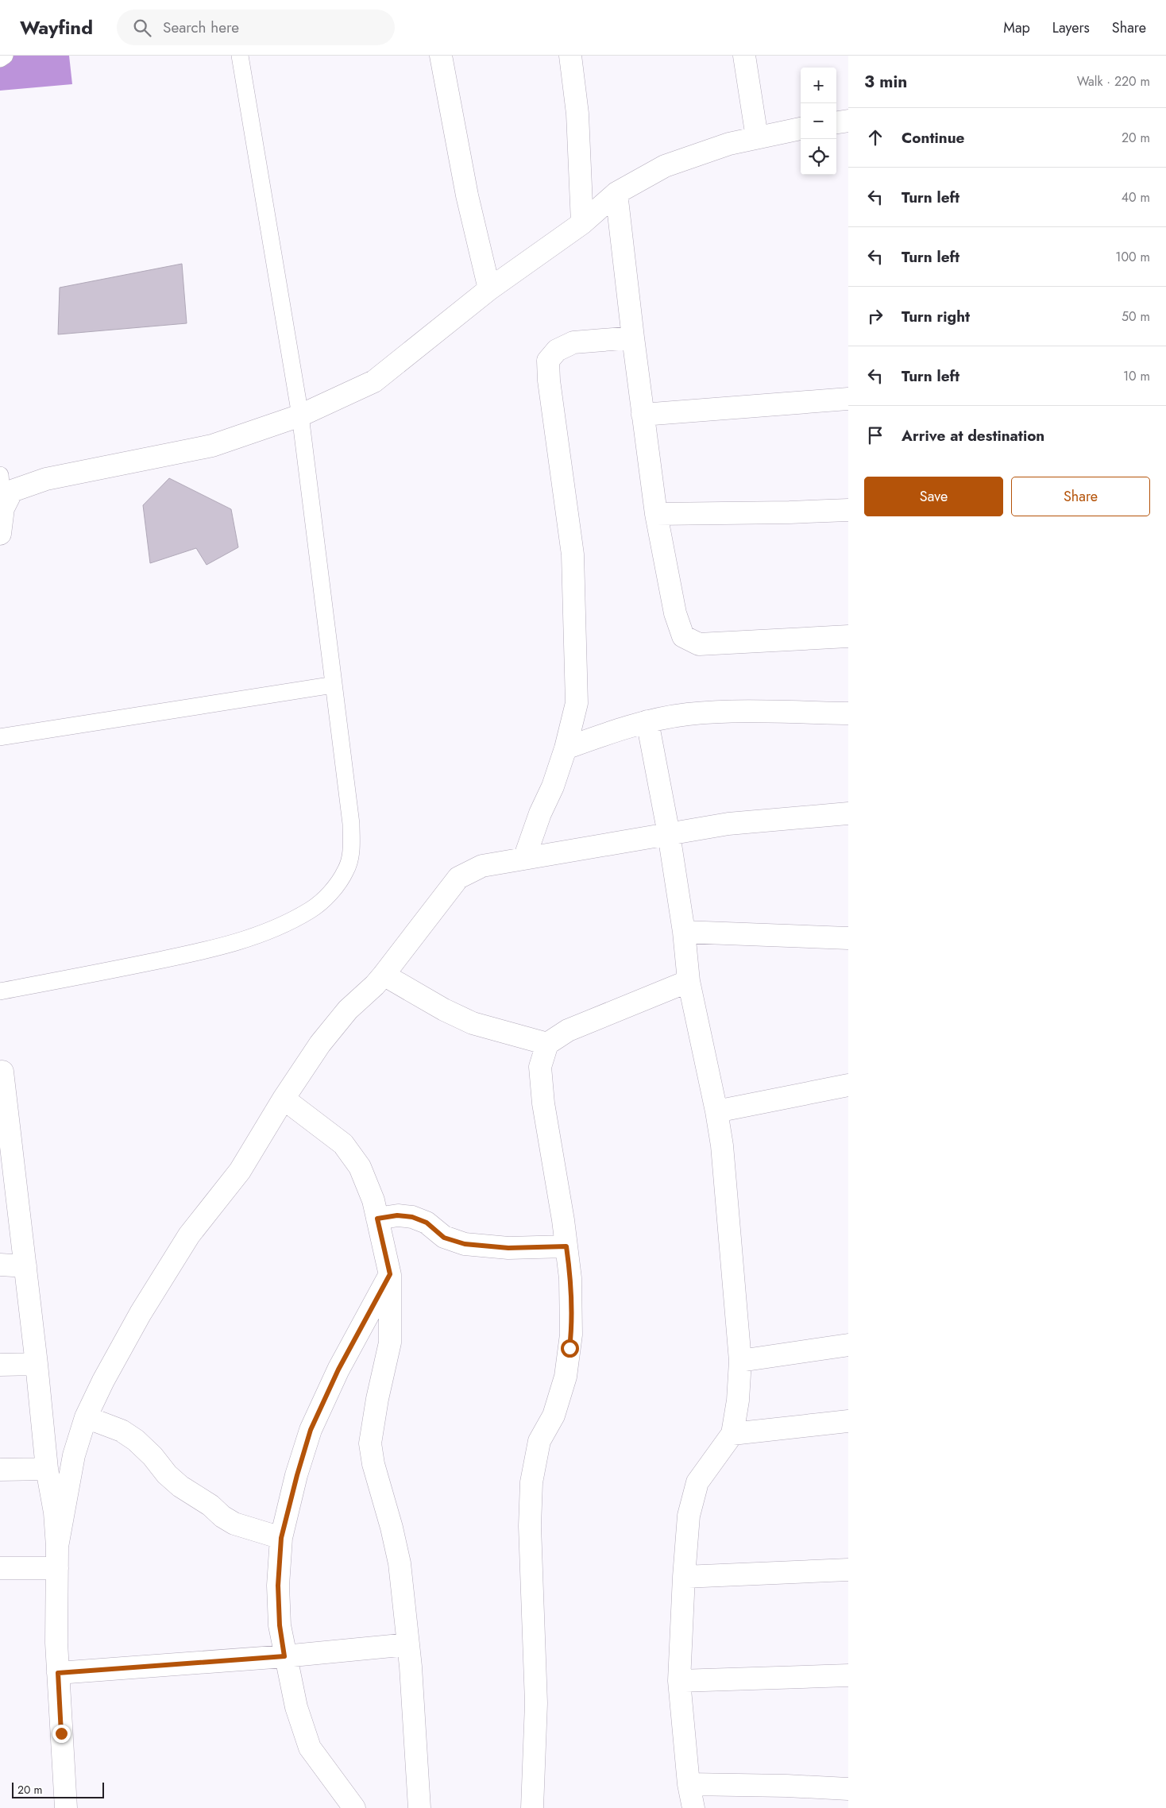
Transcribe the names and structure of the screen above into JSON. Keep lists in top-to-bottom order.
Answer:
{
  "scale_bar": "20 m",
  "page": {
    "header": "Wayfind",
    "search": "Search here",
    "nav": ["Map", "Layers", "Share"],
    "heading": ["3 min", "Walk · 220 m"],
    "map_buttons": ["+", "−"],
    "list": [
      ["Continue", "20 m"],
      ["Turn left", "40 m"],
      ["Turn left", "100 m"],
      ["Turn right", "50 m"],
      ["Turn left", "10 m"],
      "Arrive at destination"
    ],
    "buttons": ["Save", "Share"],
    "scale": "20 m"
  }
}
